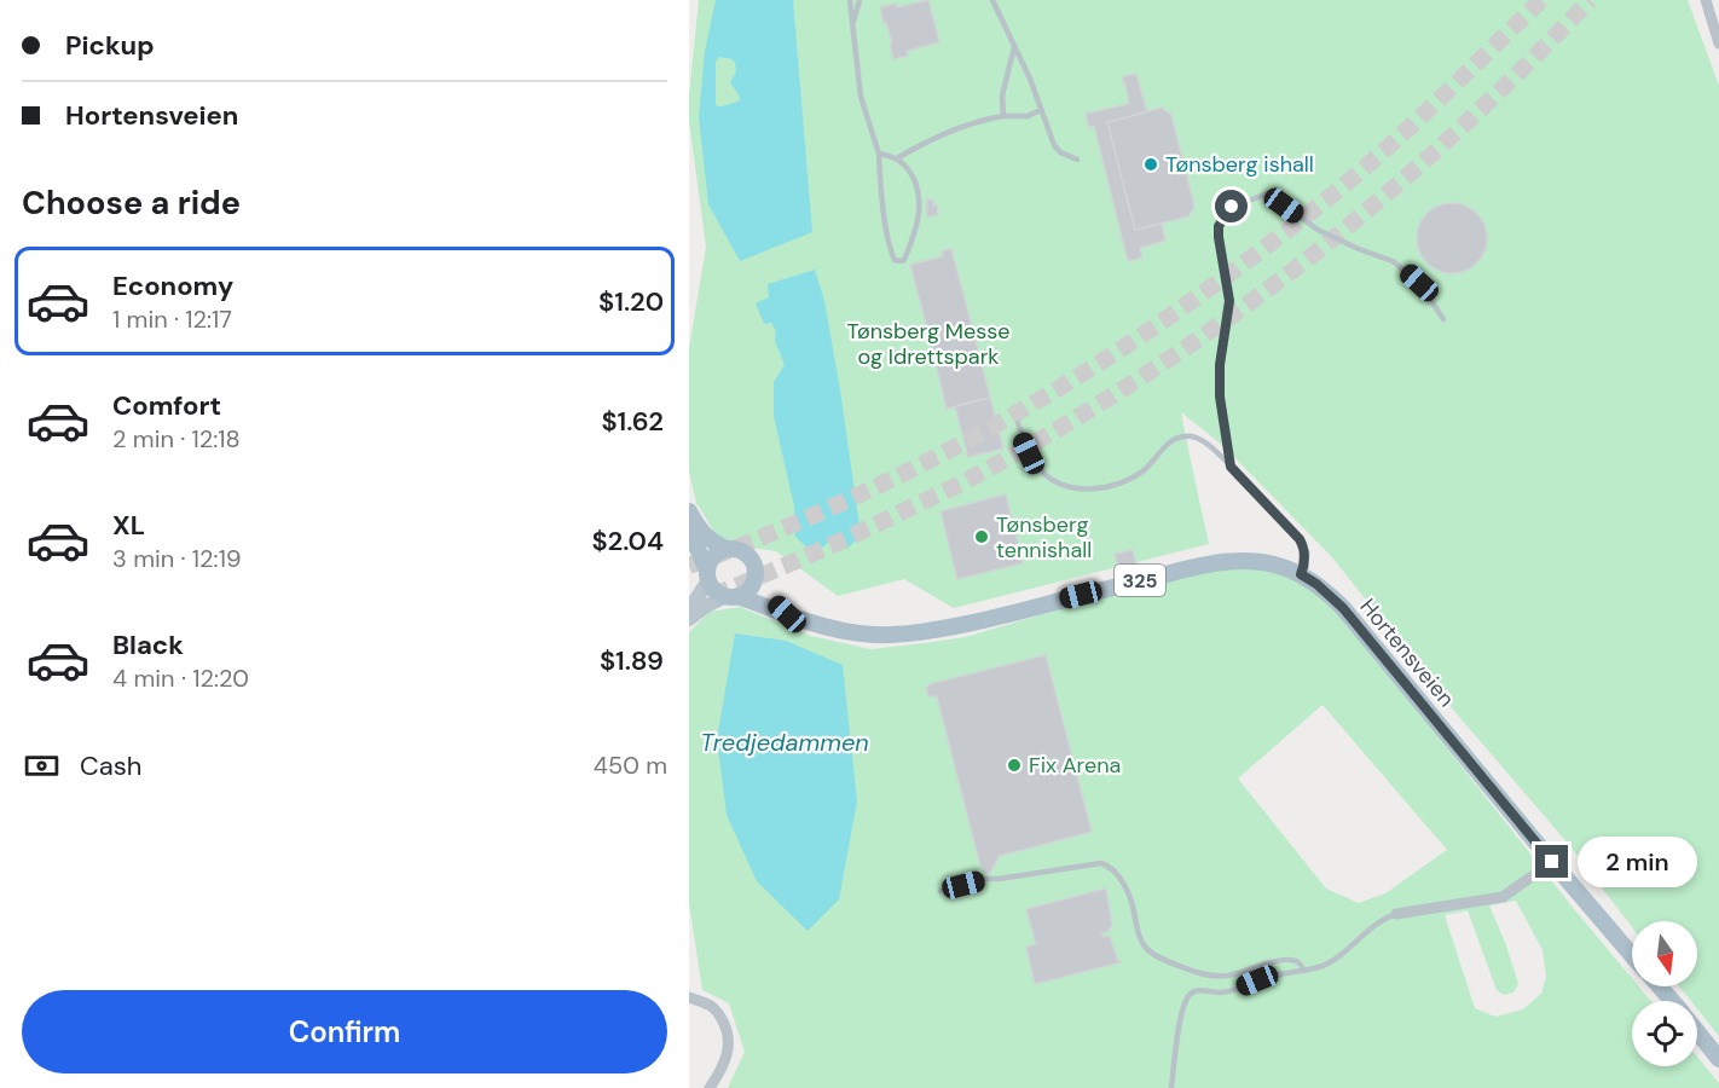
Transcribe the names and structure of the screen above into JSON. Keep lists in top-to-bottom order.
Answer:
{
  "streets": {
    "main road": ["325", "Hortensveien"]
  },
  "crossings": [
    ["325", "Hortensveien"]
  ],
  "water": ["Tredjedammen"],
  "parks": ["Tønsberg Messe og Idrettspark"],
  "places": ["Tønsberg ishall", "Tønsberg tennishall", "Fix Arena"],
  "north": "bottom",
  "page": {
    "banner": ["Pickup", "Hortensveien"],
    "heading": "Choose a ride",
    "list": [
      {
        "name": "Economy",
        "note": "1 min · 12:17",
        "value": "$1.20"
      },
      {
        "name": "Comfort",
        "note": "2 min · 12:18",
        "value": "$1.62"
      },
      {
        "name": "XL",
        "note": "3 min · 12:19",
        "value": "$2.04"
      },
      {
        "name": "Black",
        "note": "4 min · 12:20",
        "value": "$1.89"
      }
    ],
    "pay": ["Cash", "450 m"],
    "bubble": "2 min",
    "buttons": "Confirm"
  }
}
